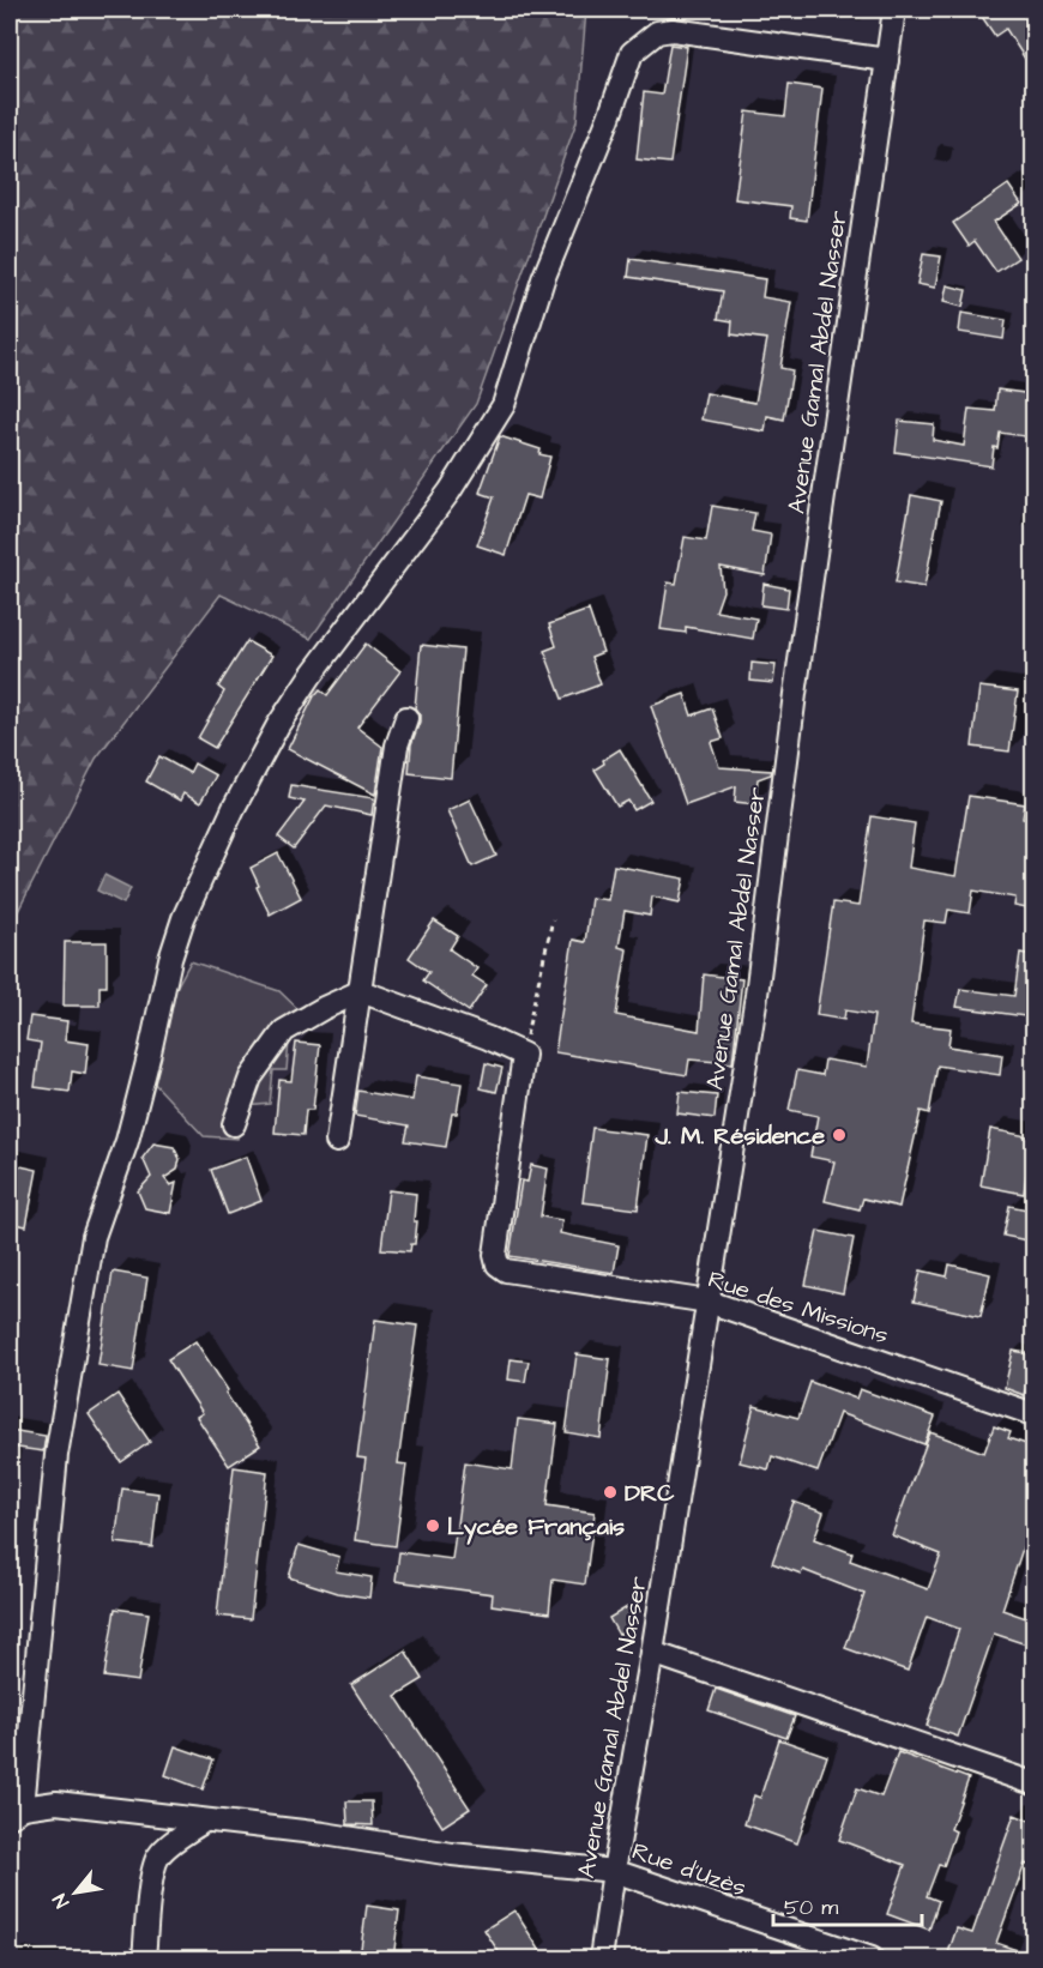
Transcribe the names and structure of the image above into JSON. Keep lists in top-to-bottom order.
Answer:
{
  "streets": {
    "street": ["Avenue Gamal Abdel Nasser", "Rue des Missions", "Rue d'Uzès"]
  },
  "crossings": [
    ["Avenue Gamal Abdel Nasser", "Rue des Missions"],
    ["Avenue Gamal Abdel Nasser", "Rue d'Uzès"]
  ],
  "places": ["J. M. Résidence", "DRC", "Lycée Français"],
  "scale_bar": "50 m",
  "north": "bottom left"
}
